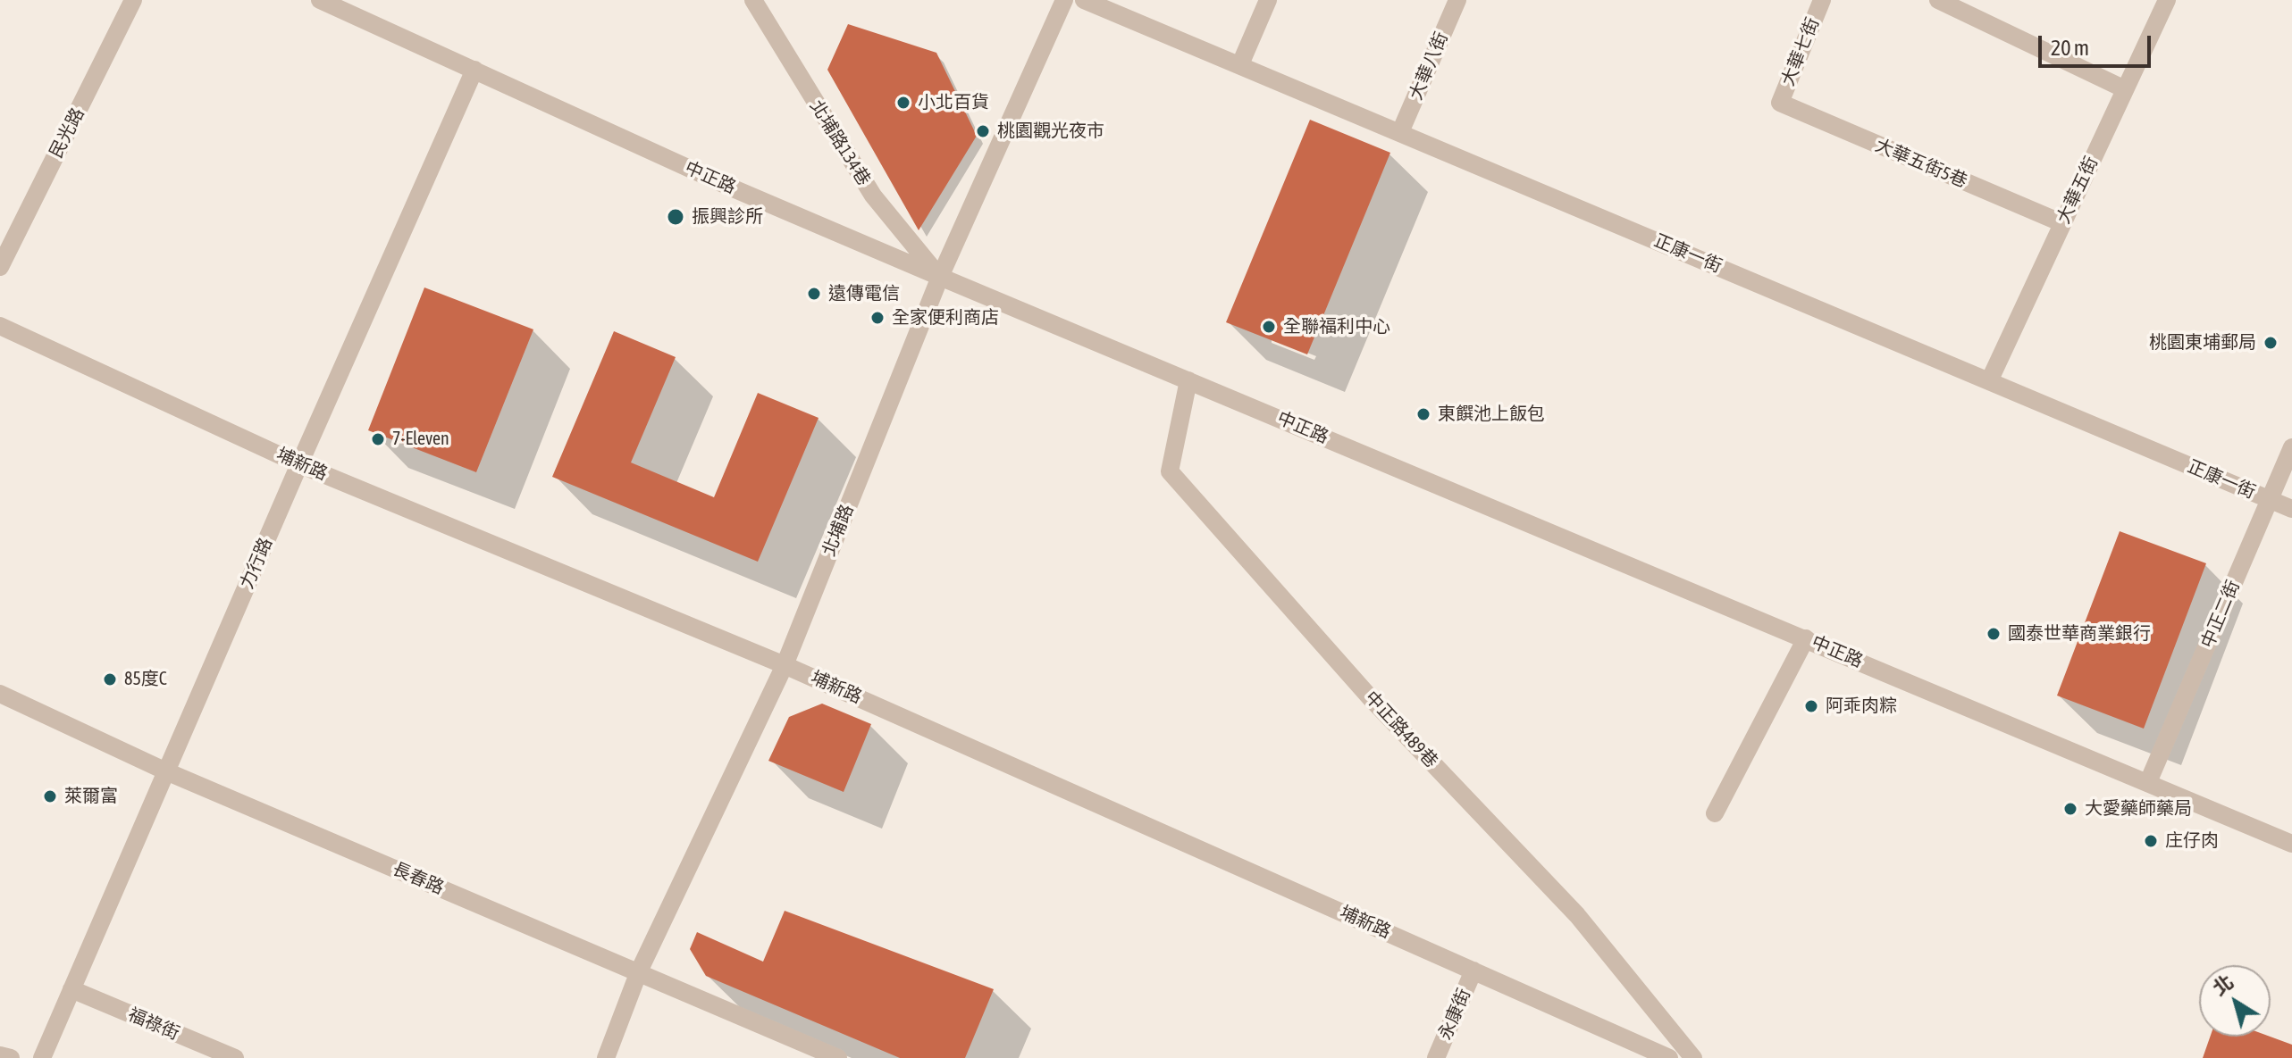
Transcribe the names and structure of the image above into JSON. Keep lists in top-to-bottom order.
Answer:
{
  "streets": {
    "street": [
      "大華七街",
      "大華八街",
      "民光路",
      "北埔路134巷",
      "大華五街5巷",
      "中正路",
      "大華五街",
      "正康一街",
      "埔新路",
      "北埔路",
      "力行路",
      "中正二街",
      "中正路489巷",
      "長春路",
      "永康街",
      "福祿街"
    ]
  },
  "crossings": [
    ["大華七街", "大華五街5巷"],
    ["大華八街", "正康一街"],
    ["北埔路134巷", "中正路"],
    ["北埔路134巷", "北埔路"],
    ["大華五街5巷", "大華五街"],
    ["中正路", "北埔路"],
    ["中正路", "力行路"],
    ["中正路", "中正二街"],
    ["中正路", "中正路489巷"],
    ["大華五街", "正康一街"],
    ["正康一街", "中正二街"],
    ["埔新路", "北埔路"],
    ["埔新路", "力行路"],
    ["埔新路", "永康街"],
    ["北埔路", "長春路"],
    ["力行路", "長春路"],
    ["力行路", "福祿街"]
  ],
  "places": [
    "小北百貨",
    "桃園觀光夜市",
    "振興診所",
    "遠傳電信",
    "全家便利商店",
    "全聯福利中心",
    "桃園東埔郵局",
    "東饌池上飯包",
    "7-Eleven",
    "國泰世華商業銀行",
    "85度C",
    "阿乖肉粽",
    "萊爾富",
    "大愛藥師藥局",
    "庄仔肉"
  ],
  "scale_bar": "20 m",
  "north": "top left"
}
